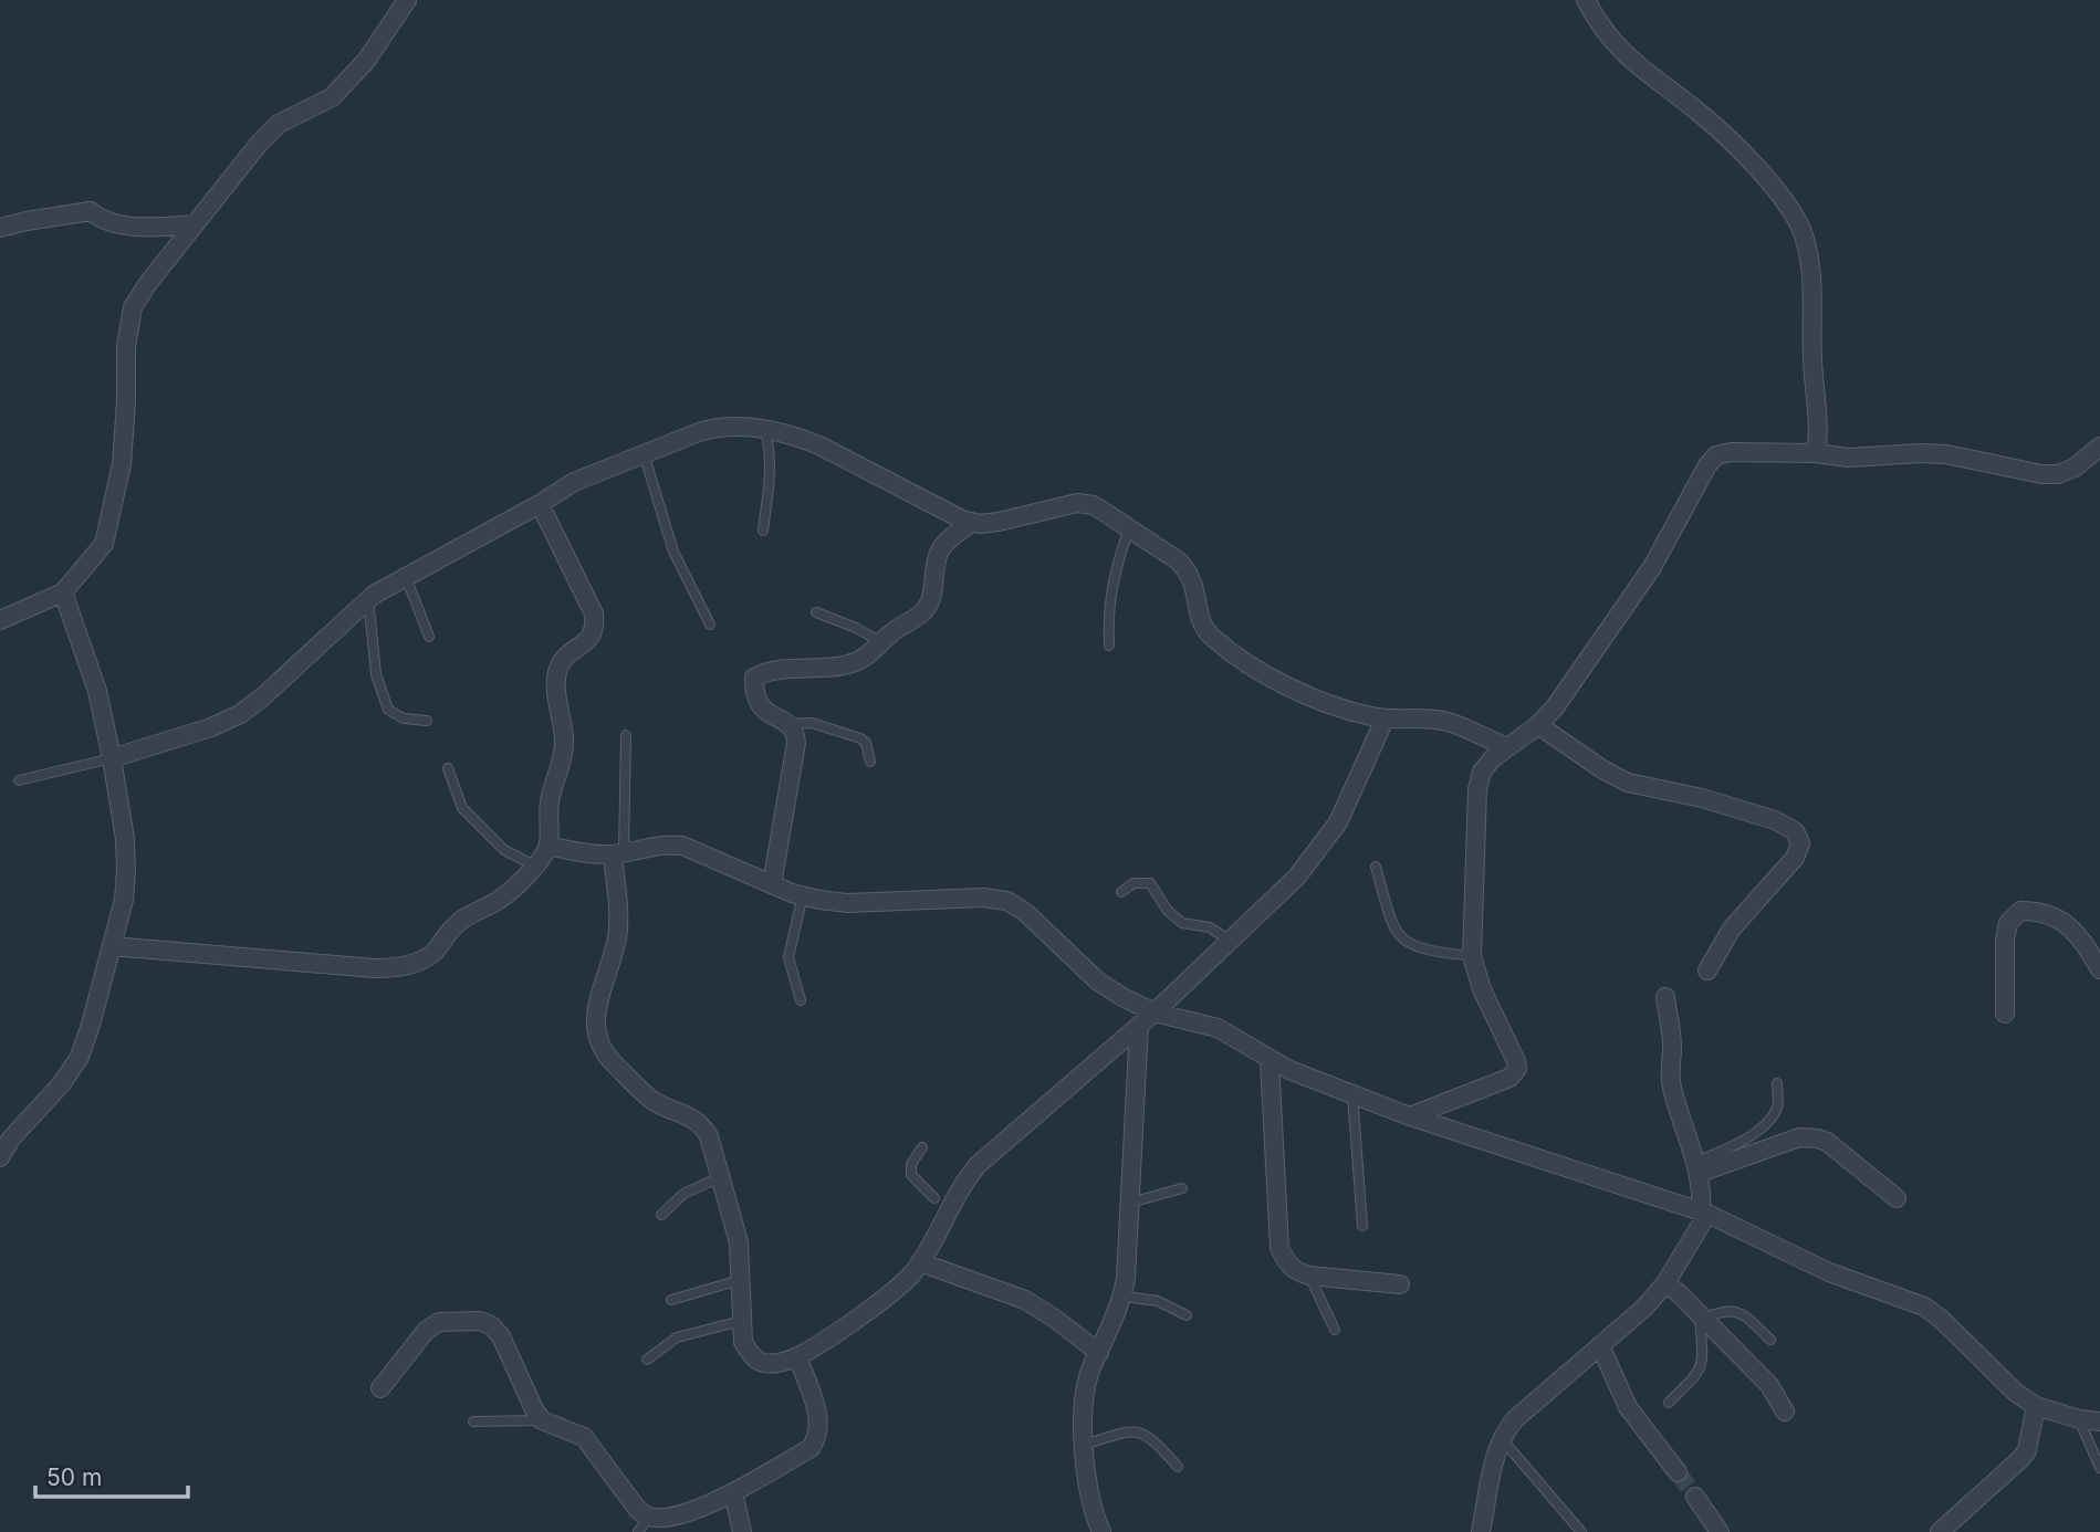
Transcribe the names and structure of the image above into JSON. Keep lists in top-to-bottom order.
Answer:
{
  "scale_bar": "50 m"
}
